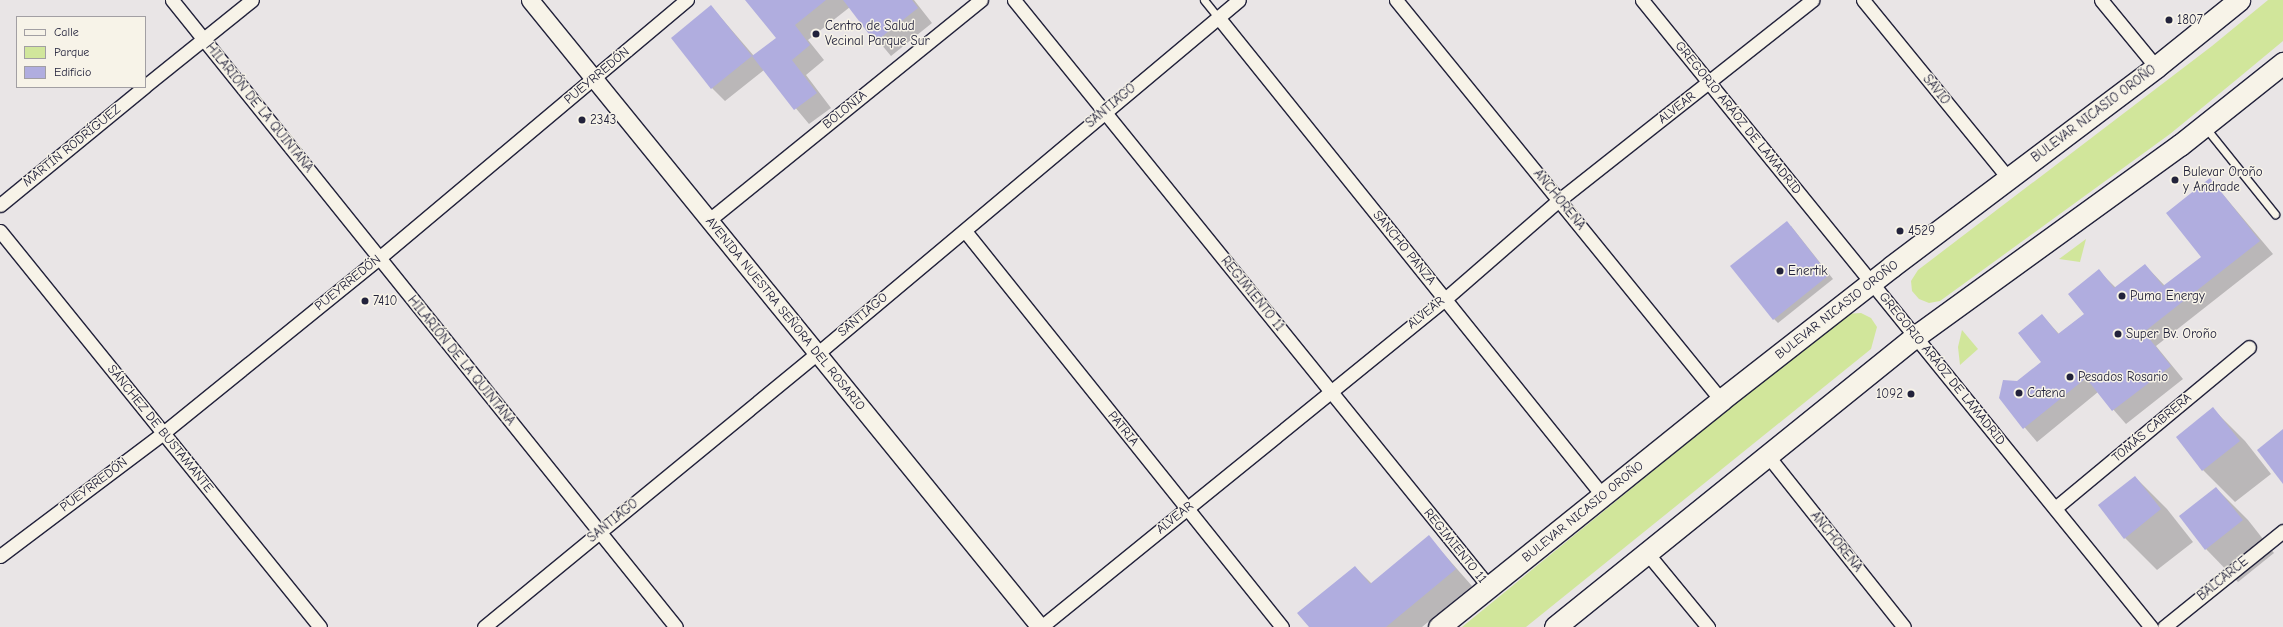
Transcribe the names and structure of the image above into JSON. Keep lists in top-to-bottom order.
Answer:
{
  "streets": {
    "main road": ["BULEVAR NICASIO OROÑO"],
    "street": [
      "PUEYRREDÓN",
      "SAVIO",
      "SANTIAGO",
      "HILARIÓN DE LA QUINTANA",
      "ALVEAR",
      "BOLONIA",
      "GREGORIO ARÁOZ DE LAMADRID",
      "MARTÍN RODRÍGUEZ",
      "ANCHORENA",
      "SANCHO PANZA",
      "REGIMIENTO 11",
      "AVENIDA NUESTRA SEÑORA DEL ROSARIO",
      "TOMÁS CABRERA",
      "SÁNCHEZ DE BUSTAMANTE",
      "PATRIA",
      "BALCARCE"
    ]
  },
  "crossings": [
    ["PUEYRREDÓN", "HILARIÓN DE LA QUINTANA"],
    ["PUEYRREDÓN", "AVENIDA NUESTRA SEÑORA DEL ROSARIO"],
    ["PUEYRREDÓN", "SÁNCHEZ DE BUSTAMANTE"],
    ["SAVIO", "BULEVAR NICASIO OROÑO"],
    ["SANTIAGO", "HILARIÓN DE LA QUINTANA"],
    ["SANTIAGO", "SANCHO PANZA"],
    ["SANTIAGO", "REGIMIENTO 11"],
    ["SANTIAGO", "AVENIDA NUESTRA SEÑORA DEL ROSARIO"],
    ["SANTIAGO", "PATRIA"],
    ["HILARIÓN DE LA QUINTANA", "MARTÍN RODRÍGUEZ"],
    ["ALVEAR", "GREGORIO ARÁOZ DE LAMADRID"],
    ["ALVEAR", "ANCHORENA"],
    ["ALVEAR", "SANCHO PANZA"],
    ["ALVEAR", "REGIMIENTO 11"],
    ["ALVEAR", "AVENIDA NUESTRA SEÑORA DEL ROSARIO"],
    ["ALVEAR", "PATRIA"],
    ["BOLONIA", "AVENIDA NUESTRA SEÑORA DEL ROSARIO"],
    ["BULEVAR NICASIO OROÑO", "GREGORIO ARÁOZ DE LAMADRID"],
    ["BULEVAR NICASIO OROÑO", "ANCHORENA"],
    ["BULEVAR NICASIO OROÑO", "SANCHO PANZA"],
    ["BULEVAR NICASIO OROÑO", "REGIMIENTO 11"],
    ["GREGORIO ARÁOZ DE LAMADRID", "TOMÁS CABRERA"]
  ],
  "places": [
    "1807",
    "Centro de Salud Vecinal Parque Sur",
    "2343",
    "Bulevar Oroño y Andrade",
    "4529",
    "Enertik",
    "Puma Energy",
    "7410",
    "Super Bv. Oroño",
    "Pesados Rosario",
    "Catena",
    "1092"
  ],
  "legend": ["Calle", "Parque", "Edificio"]
}
